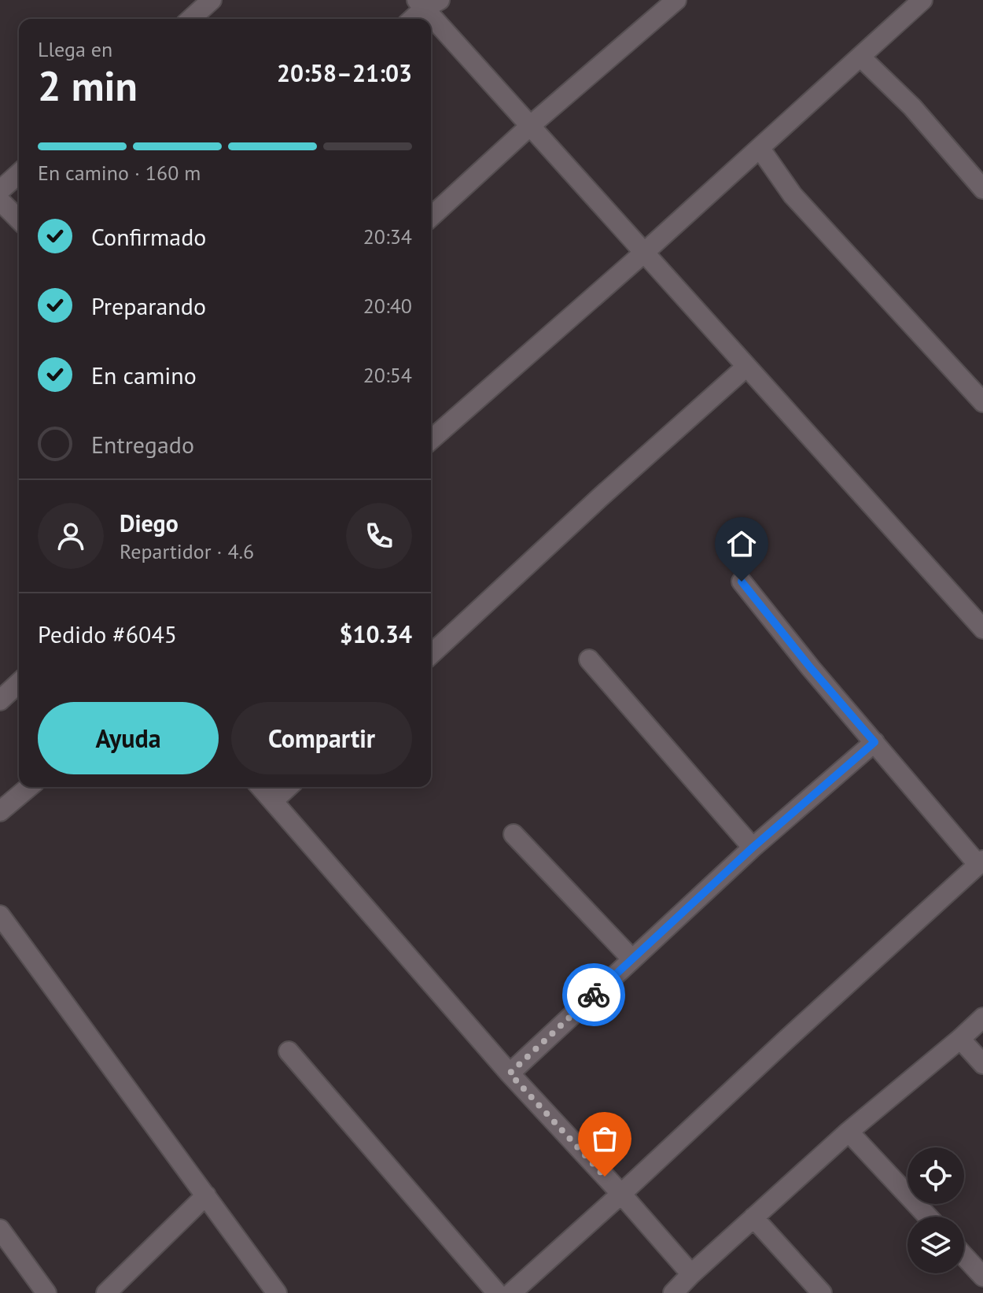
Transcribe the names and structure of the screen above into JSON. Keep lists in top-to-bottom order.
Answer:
{
  "page": {
    "heading": ["2 min", "Llega en", "20:58–21:03"],
    "panel": [
      "Diego",
      "Repartidor · 4.6",
      "Pedido #6045",
      "$10.34"
    ],
    "bar": "En camino · 160 m",
    "list": [
      ["Confirmado", "20:34"],
      ["Preparando", "20:40"],
      ["En camino", "20:54"],
      "Entregado"
    ],
    "buttons": ["Ayuda", "Compartir"]
  }
}
